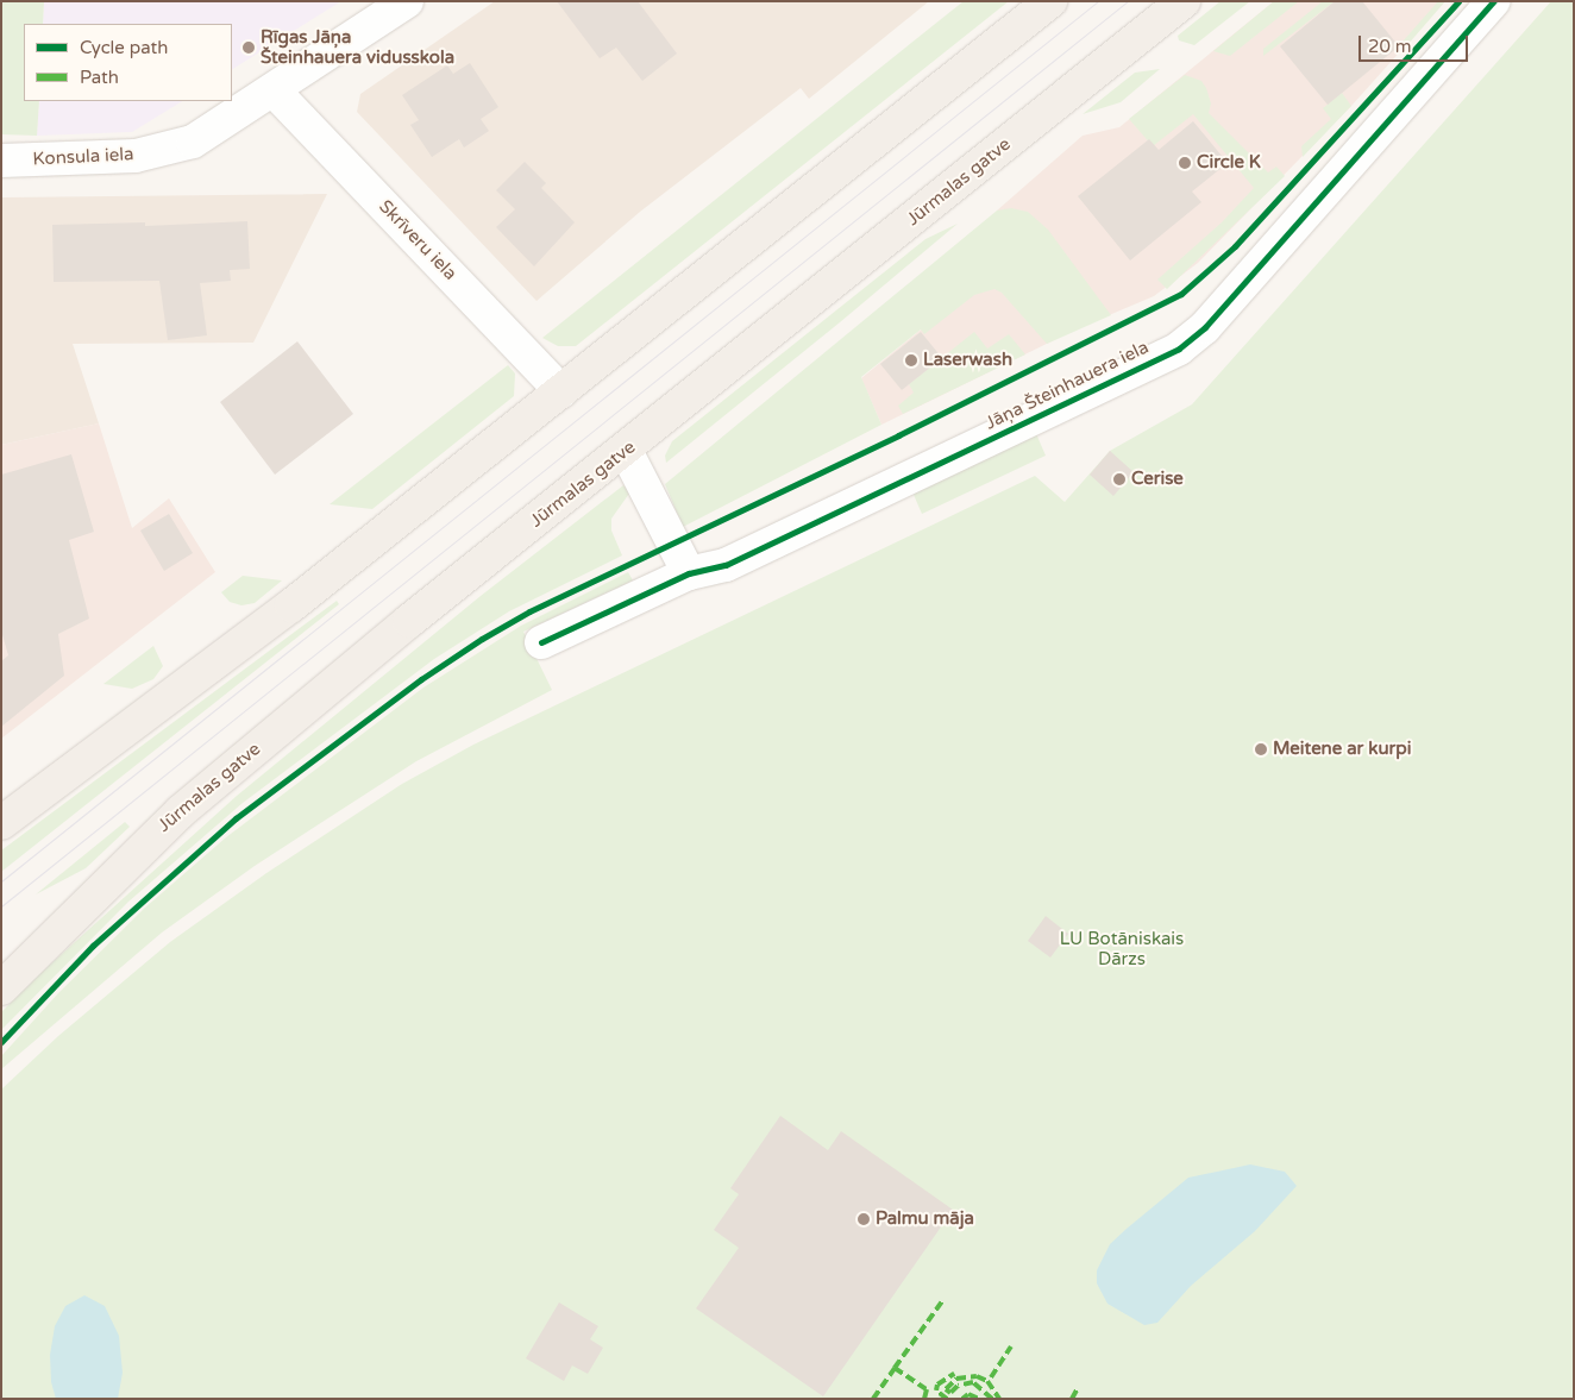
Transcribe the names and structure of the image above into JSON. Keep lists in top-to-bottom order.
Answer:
{
  "streets": {
    "main road": ["Jūrmalas gatve"],
    "street": ["Konsula iela", "Skrīveru iela", "Jāņa Šteinhauera iela"]
  },
  "crossings": [
    ["Konsula iela", "Skrīveru iela"]
  ],
  "parks": ["LU Botāniskais Dārzs"],
  "places": [
    "Rīgas Jāņa Šteinhauera vidusskola",
    "Circle K",
    "Laserwash",
    "Cerise",
    "Meitene ar kurpi",
    "Palmu māja"
  ],
  "legend": ["Cycle path", "Path"],
  "scale_bar": "20 m"
}
